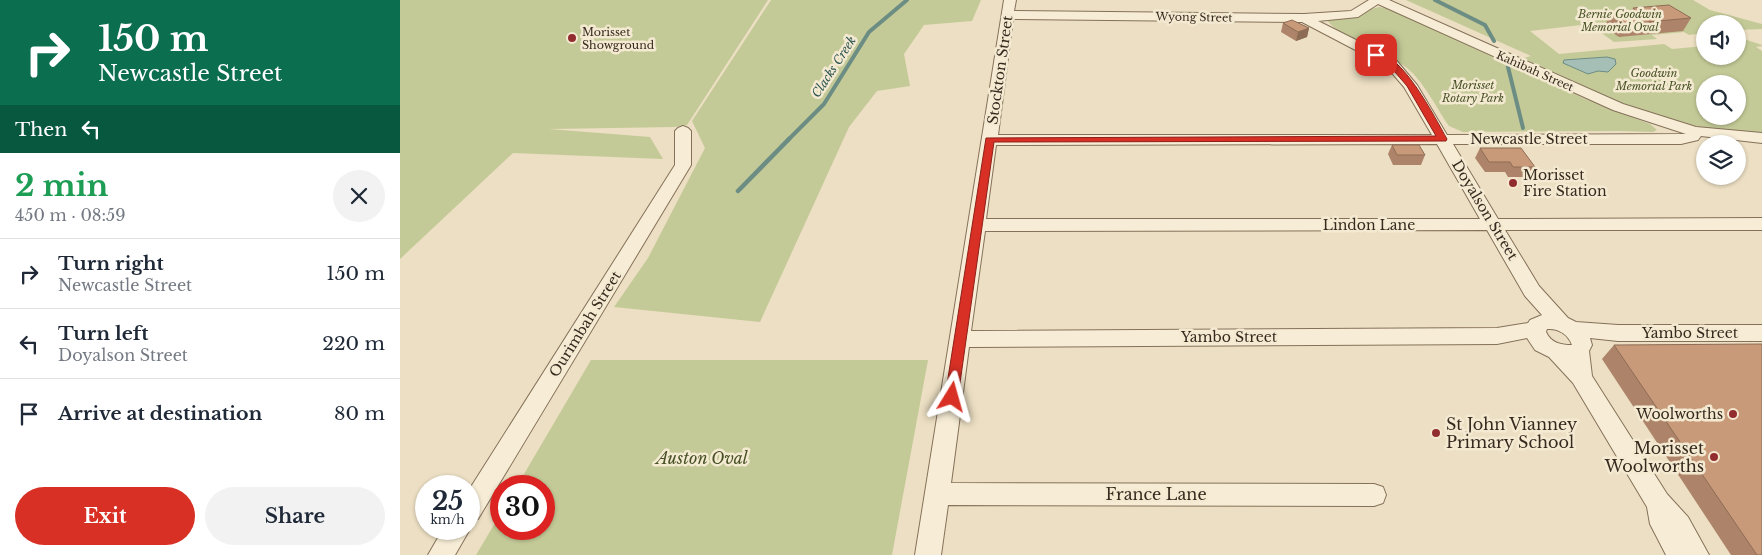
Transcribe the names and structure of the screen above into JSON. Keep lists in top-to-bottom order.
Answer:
{
  "streets": {
    "street": [
      "Wyong Street",
      "Stockton Street",
      "Kahibah Street",
      "Newcastle Street",
      "Doyalson Street",
      "Lindon Lane",
      "Ourimbah Street",
      "Yambo Street",
      "France Lane"
    ]
  },
  "crossings": [
    ["Wyong Street", "Stockton Street"],
    ["Wyong Street", "Kahibah Street"],
    ["Wyong Street", "Doyalson Street"],
    ["Stockton Street", "Newcastle Street"],
    ["Stockton Street", "Lindon Lane"],
    ["Stockton Street", "Yambo Street"],
    ["Stockton Street", "France Lane"],
    ["Kahibah Street", "Newcastle Street"],
    ["Newcastle Street", "Doyalson Street"],
    ["Doyalson Street", "Lindon Lane"],
    ["Doyalson Street", "Yambo Street"]
  ],
  "water": ["Clacks Creek"],
  "parks": [
    "Bernie Goodwin Memorial Oval",
    "Goodwin Memorial Park",
    "Morisset Rotary Park",
    "Auston Oval"
  ],
  "places": [
    "Morisset Showground",
    "Morisset Fire Station",
    "Woolworths",
    "St John Vianney Primary School",
    "Morisset Woolworths"
  ],
  "page": {
    "turn": ["150 m", "Newcastle Street"],
    "then": "Then",
    "heading": ["2 min", "450 m · 08:59"],
    "list": [
      {
        "name": "Turn right",
        "note": "Newcastle Street",
        "value": "150 m"
      },
      {
        "name": "Turn left",
        "note": "Doyalson Street",
        "value": "220 m"
      },
      {
        "name": "Arrive at destination",
        "value": "80 m"
      }
    ],
    "speed": "25 km/h",
    "limit": "30",
    "buttons": ["Exit", "Share"]
  }
}
